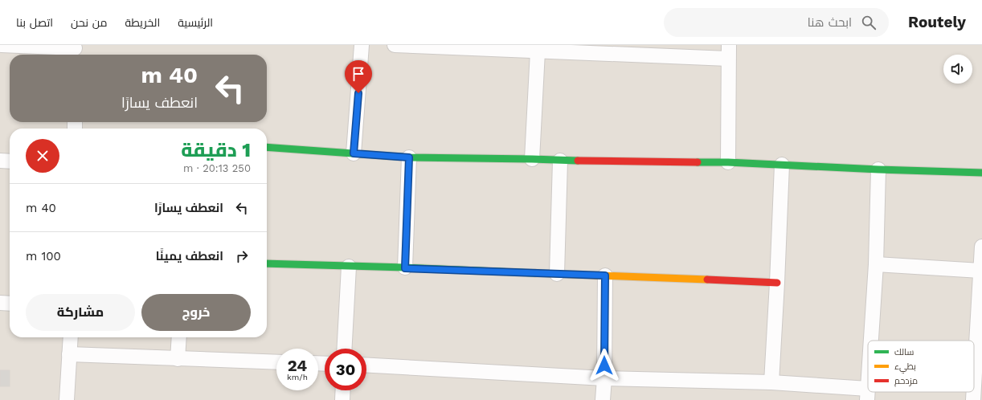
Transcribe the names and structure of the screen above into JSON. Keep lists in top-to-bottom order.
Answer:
{
  "legend": ["سالك", "بطيء", "مزدحم"],
  "page": {
    "header": "Routely",
    "search": "ابحث هنا",
    "nav": [
      "الرئيسية",
      "الخريطة",
      "من نحن",
      "اتصل بنا"
    ],
    "turn": ["40 m", "انعطف يسارًا"],
    "heading": ["1 دقيقة", "250 m · 20:13"],
    "list": [
      {
        "name": "انعطف يسارًا",
        "value": "40 m"
      },
      {
        "name": "انعطف يمينًا",
        "value": "100 m"
      }
    ],
    "buttons": ["خروج", "مشاركة"],
    "speed": "24 km/h",
    "limit": "30"
  }
}
